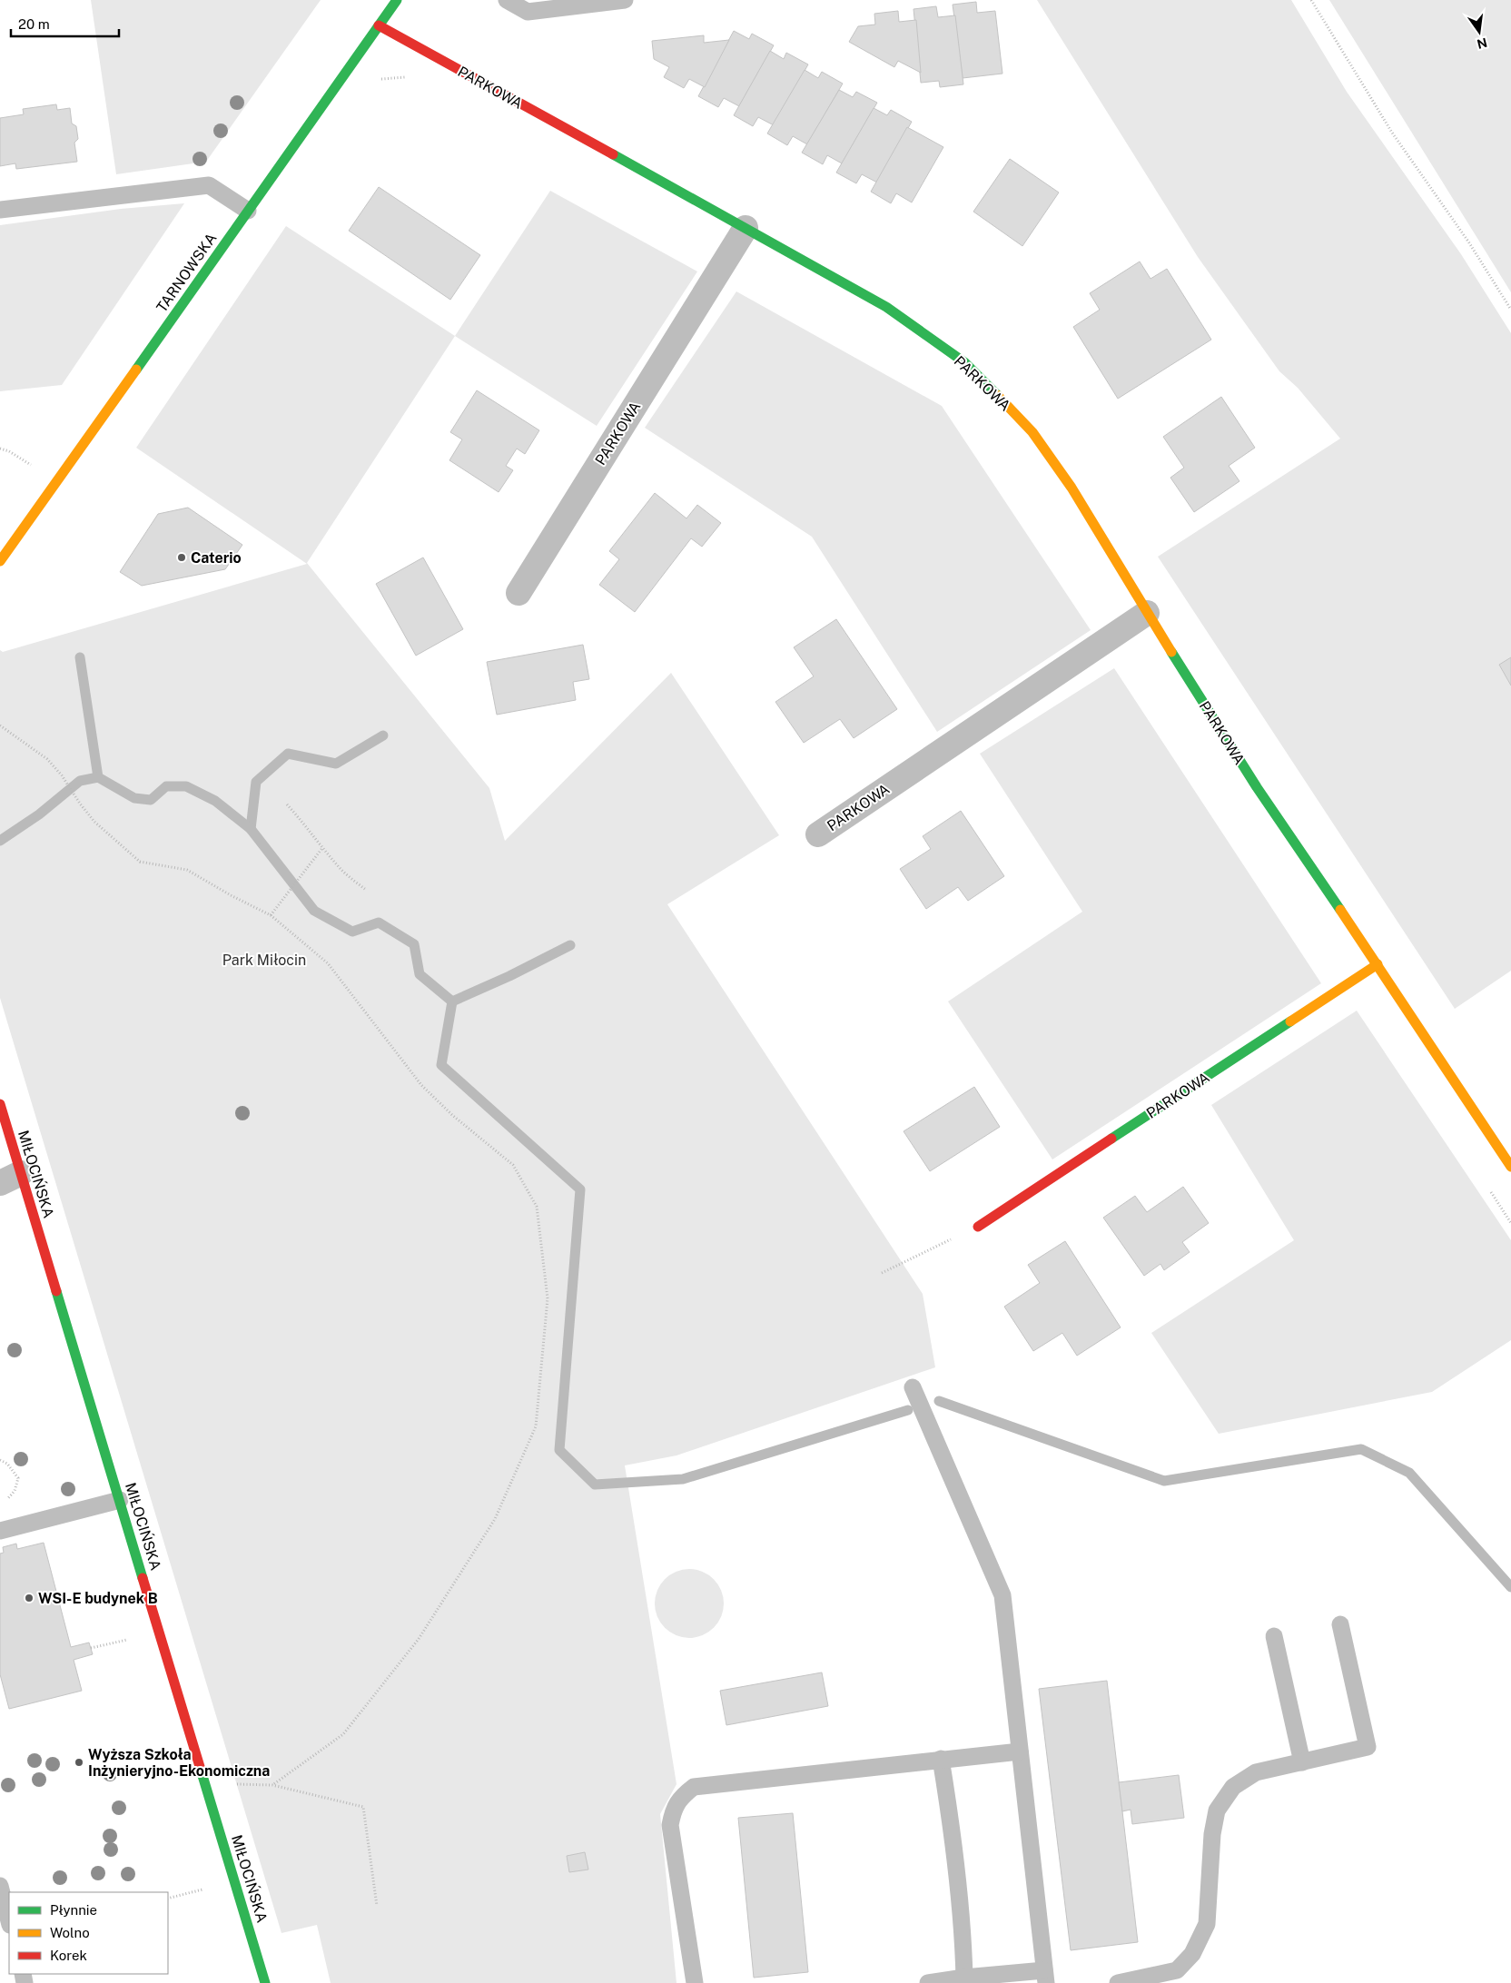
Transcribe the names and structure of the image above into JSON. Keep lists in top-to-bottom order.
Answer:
{
  "streets": {
    "street": ["PARKOWA", "TARNOWSKA", "MIŁOCIŃSKA"]
  },
  "crossings": [
    ["PARKOWA", "TARNOWSKA"]
  ],
  "parks": ["Park Miłocin"],
  "places": ["Caterio", "WSI-E budynek B", "Wyższa Szkoła Inżynieryjno-Ekonomiczna"],
  "legend": ["Płynnie", "Wolno", "Korek"],
  "scale_bar": "20 m",
  "north": "bottom"
}
